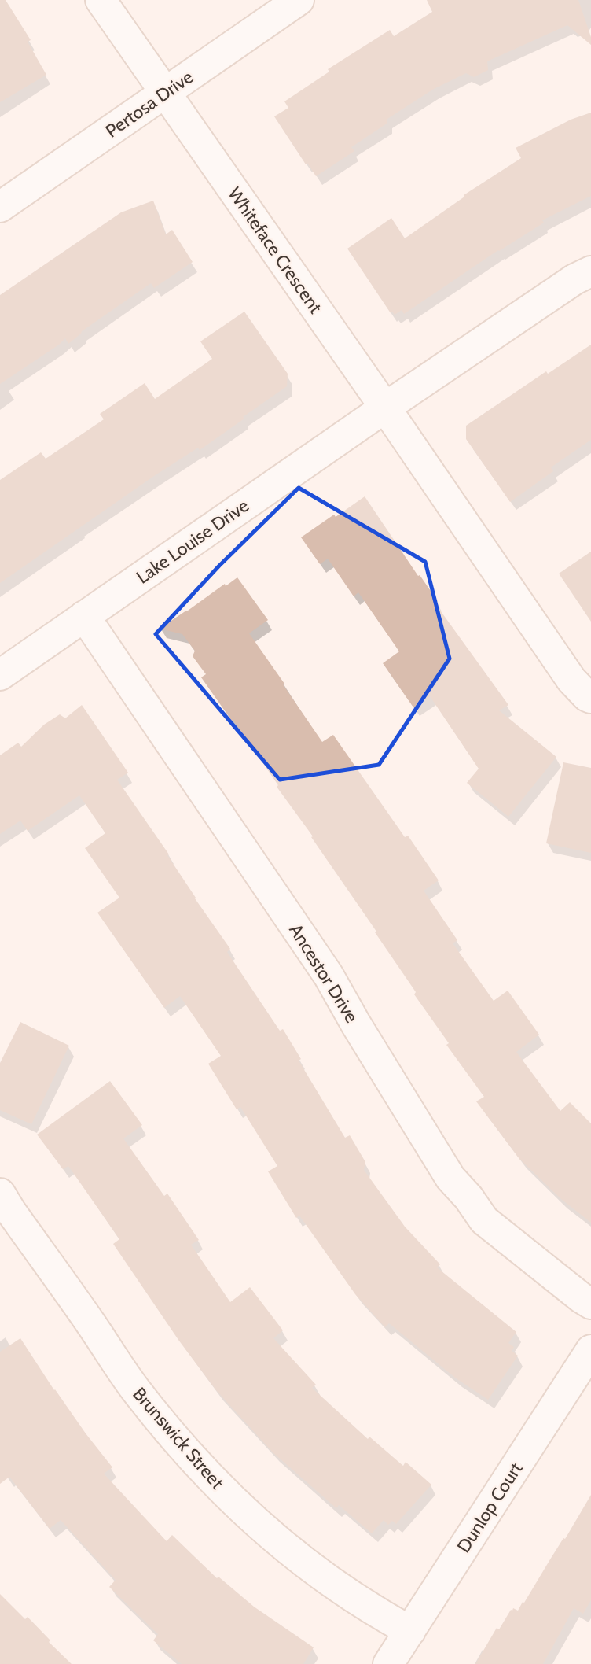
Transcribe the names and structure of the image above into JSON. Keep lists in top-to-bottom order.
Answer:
{
  "streets": {
    "street": [
      "Pertosa Drive",
      "Whiteface Crescent",
      "Lake Louise Drive",
      "Ancestor Drive",
      "Brunswick Street",
      "Dunlop Court"
    ]
  },
  "crossings": [
    ["Pertosa Drive", "Whiteface Crescent"],
    ["Whiteface Crescent", "Lake Louise Drive"],
    ["Lake Louise Drive", "Ancestor Drive"],
    ["Brunswick Street", "Dunlop Court"]
  ]
}
